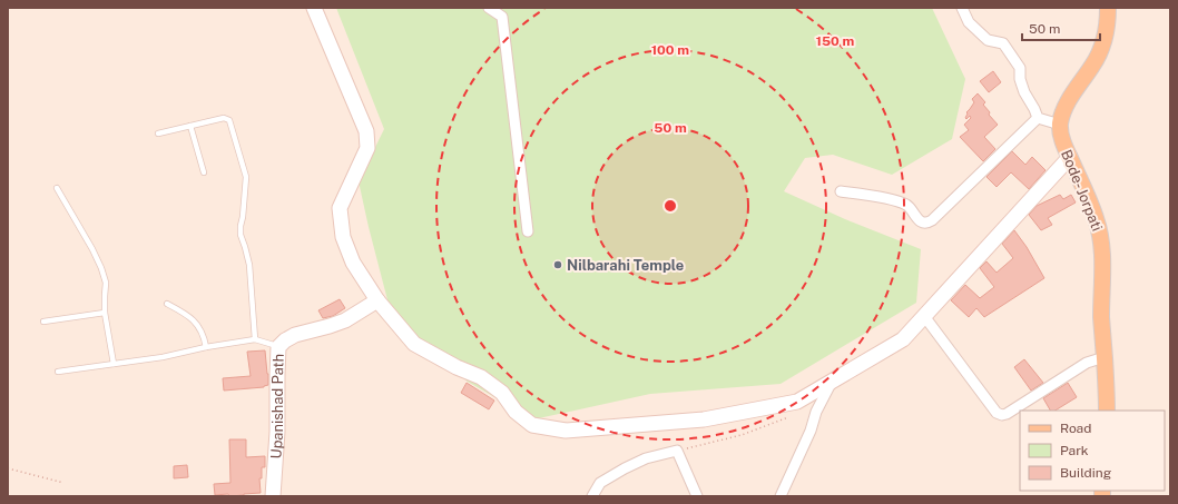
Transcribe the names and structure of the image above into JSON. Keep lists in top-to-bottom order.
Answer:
{
  "streets": {
    "main road": ["Bode- Jorpati", "Upanishad Path"]
  },
  "places": ["Nilbarahi Temple"],
  "legend": ["Road", "Park", "Building"],
  "scale_bar": "50 m",
  "rings": ["150 m", "100 m", "50 m"]
}
